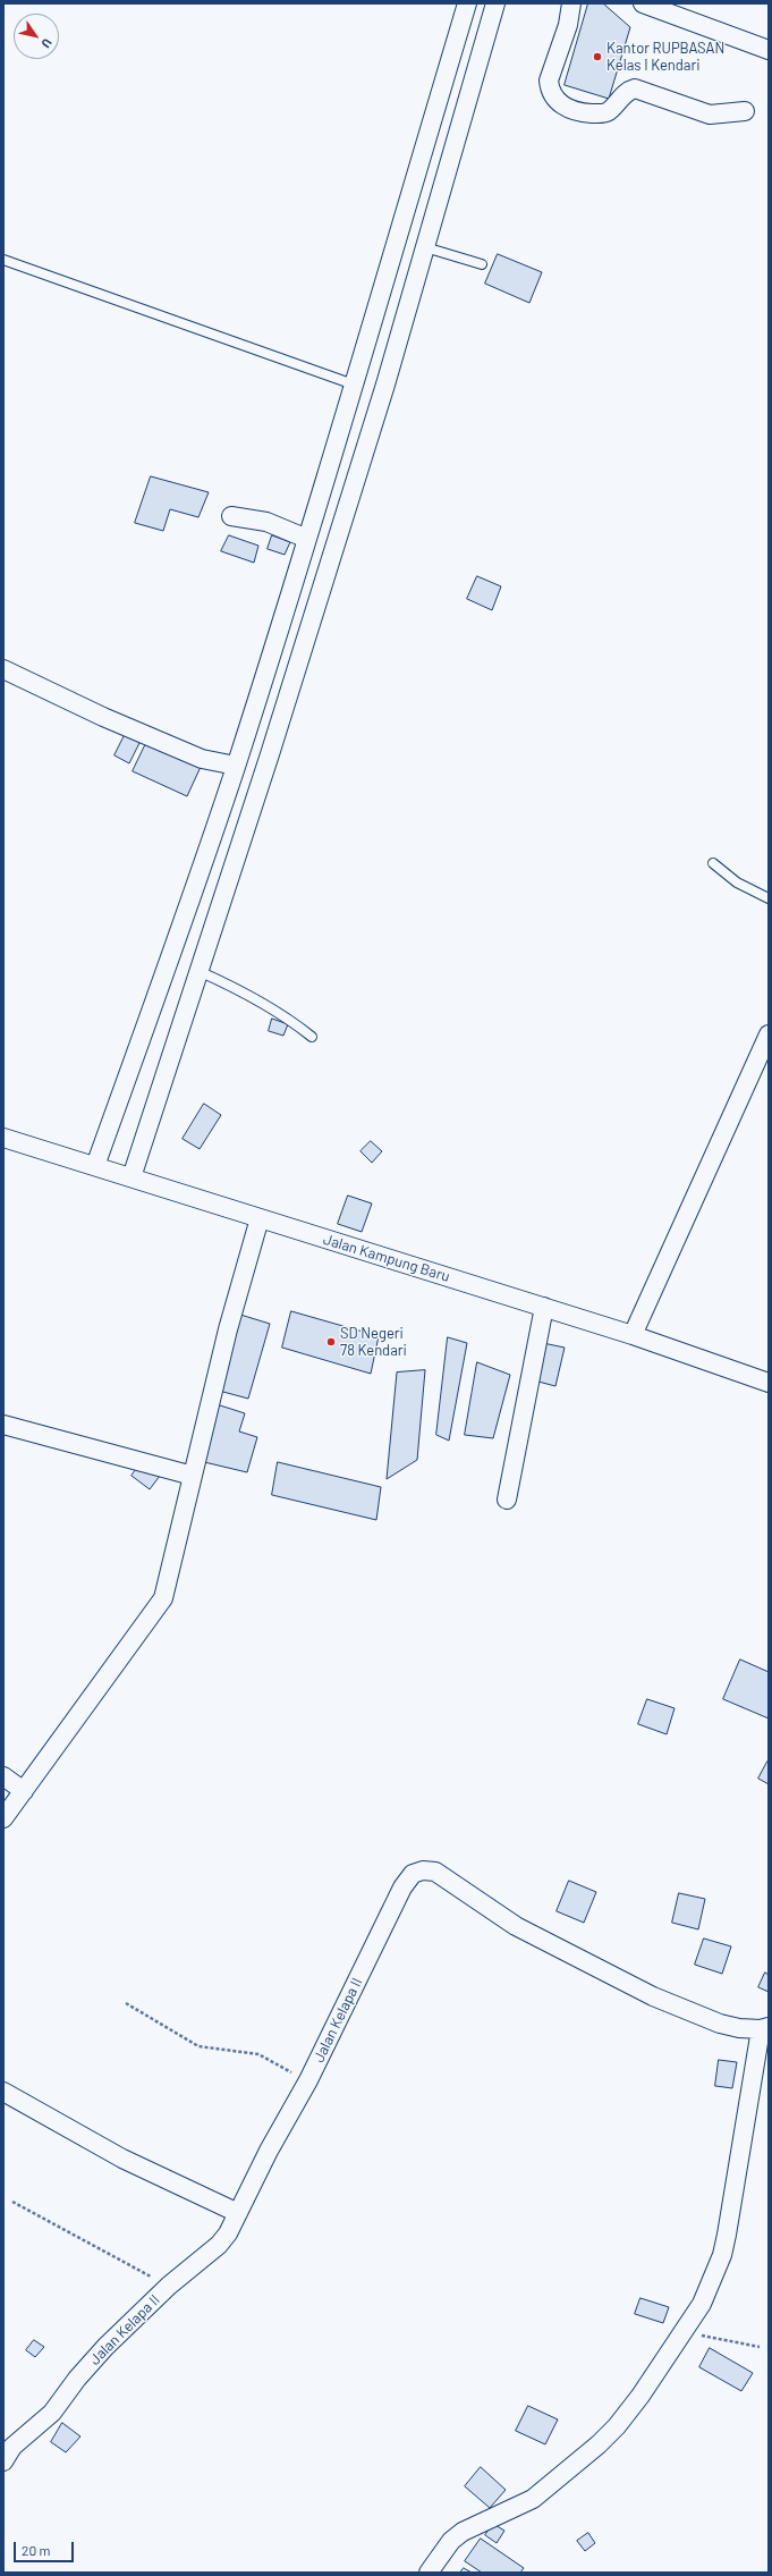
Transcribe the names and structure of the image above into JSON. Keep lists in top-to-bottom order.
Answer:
{
  "streets": {
    "street": ["Jalan Kampung Baru", "Jalan Kelapa II"]
  },
  "places": ["Kantor RUPBASAN Kelas I Kendari", "SD Negeri 78 Kendari"],
  "scale_bar": "20 m",
  "north": "bottom right"
}
